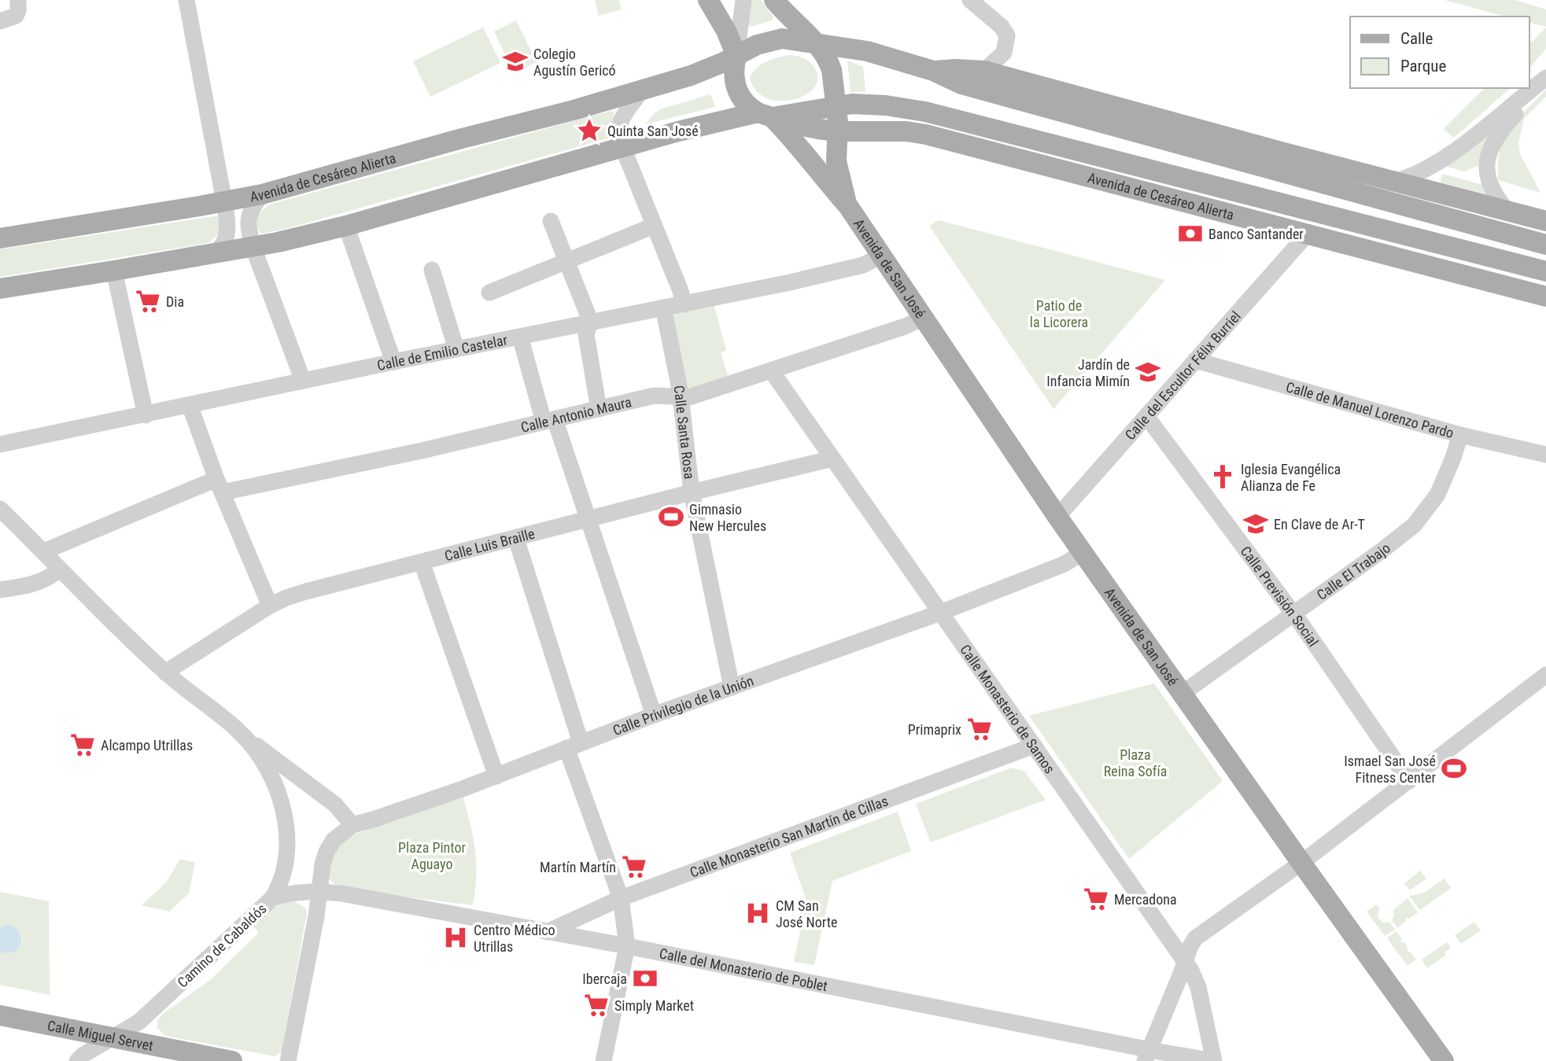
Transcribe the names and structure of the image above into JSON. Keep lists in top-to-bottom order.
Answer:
{
  "streets": {
    "main road": ["Avenida de Cesáreo Alierta", "Avenida de San José", "Calle Miguel Servet"],
    "street": [
      "Calle de Emilio Castelar",
      "Calle del Escultor Félix Burriel",
      "Calle de Manuel Lorenzo Pardo",
      "Calle Antonio Maura",
      "Calle Santa Rosa",
      "Calle Luis Braille",
      "Calle El Trabajo",
      "Calle Previsión Social",
      "Calle Privilegio de la Unión",
      "Calle Monasterio de Samos",
      "Calle Monasterio San Martín de Cillas",
      "Camino de Cabaldós",
      "Calle del Monasterio de Poblet"
    ]
  },
  "crossings": [
    ["Avenida de Cesáreo Alierta", "Avenida de San José"],
    ["Avenida de Cesáreo Alierta", "Calle del Escultor Félix Burriel"],
    ["Avenida de San José", "Calle de Emilio Castelar"],
    ["Avenida de San José", "Calle del Escultor Félix Burriel"],
    ["Avenida de San José", "Calle Antonio Maura"],
    ["Avenida de San José", "Calle El Trabajo"],
    ["Avenida de San José", "Calle Privilegio de la Unión"],
    ["Calle de Emilio Castelar", "Calle Santa Rosa"],
    ["Calle del Escultor Félix Burriel", "Calle de Manuel Lorenzo Pardo"],
    ["Calle del Escultor Félix Burriel", "Calle Previsión Social"],
    ["Calle de Manuel Lorenzo Pardo", "Calle El Trabajo"],
    ["Calle Antonio Maura", "Calle Santa Rosa"],
    ["Calle Antonio Maura", "Calle Monasterio de Samos"],
    ["Calle Antonio Maura", "Camino de Cabaldós"],
    ["Calle Santa Rosa", "Calle Luis Braille"],
    ["Calle Santa Rosa", "Calle Privilegio de la Unión"],
    ["Calle Luis Braille", "Calle Monasterio de Samos"],
    ["Calle Luis Braille", "Camino de Cabaldós"],
    ["Calle El Trabajo", "Calle Previsión Social"],
    ["Calle Privilegio de la Unión", "Calle Monasterio de Samos"],
    ["Calle Privilegio de la Unión", "Camino de Cabaldós"],
    ["Calle Privilegio de la Unión", "Calle del Monasterio de Poblet"],
    ["Calle Monasterio de Samos", "Calle Monasterio San Martín de Cillas"],
    ["Calle Monasterio de Samos", "Calle del Monasterio de Poblet"],
    ["Calle Monasterio San Martín de Cillas", "Calle del Monasterio de Poblet"],
    ["Camino de Cabaldós", "Calle del Monasterio de Poblet"],
    ["Camino de Cabaldós", "Calle Miguel Servet"]
  ],
  "parks": ["Patio de la Licorera", "Plaza Reina Sofía", "Plaza Pintor Aguayo"],
  "places": {
    "school or university": ["Colegio Agustín Gericó", "Jardín de Infancia Mimín", "En Clave de Ar-T"],
    "place": ["Quinta San José"],
    "bank": ["Banco Santander", "Ibercaja"],
    "supermarket": [
      "Dia",
      "Primaprix",
      "Alcampo Utrillas",
      "Martín Martín",
      "Mercadona",
      "Simply Market"
    ],
    "church": ["Iglesia Evangélica Alianza de Fe"],
    "sports": ["Gimnasio New Hercules", "Ismael San José Fitness Center"],
    "hospital": ["CM San José Norte", "Centro Médico Utrillas"]
  },
  "legend": ["Calle", "Parque"]
}
